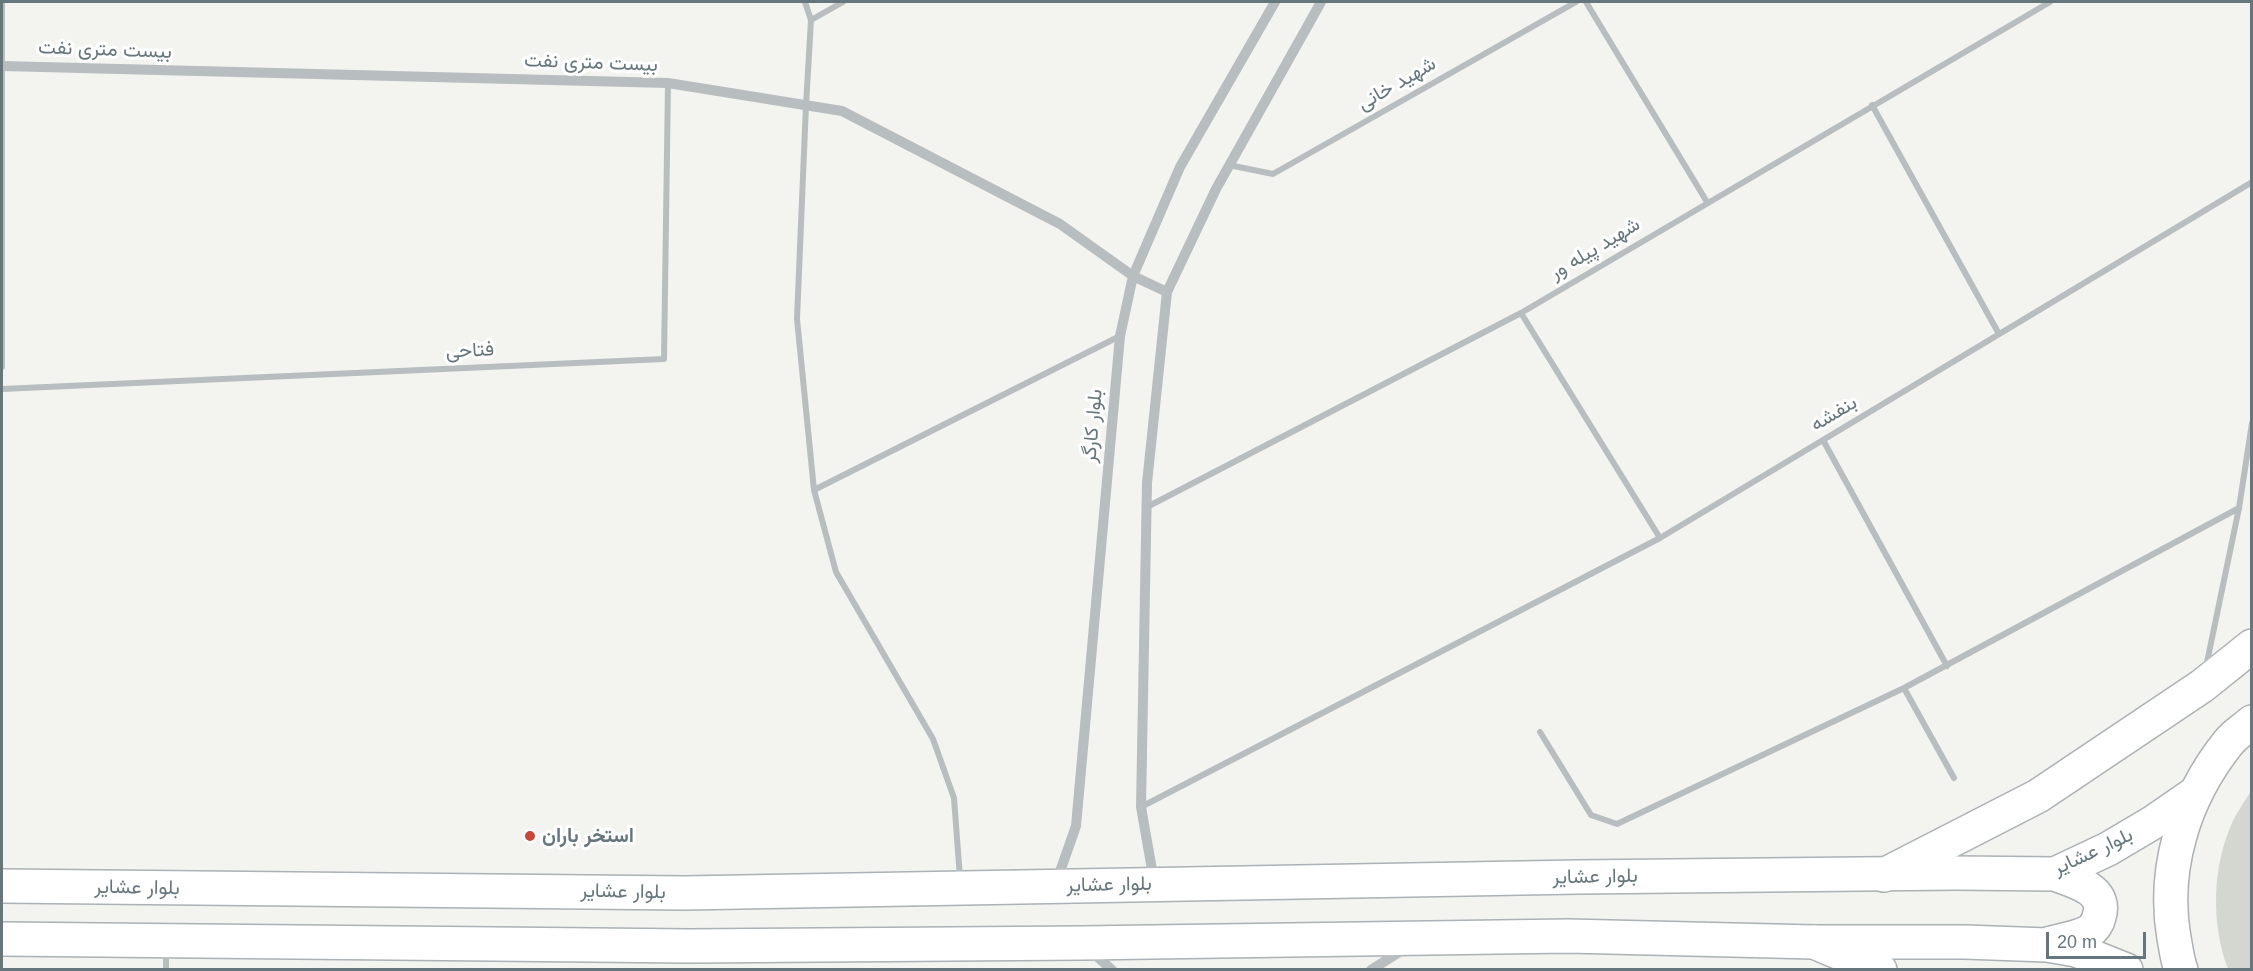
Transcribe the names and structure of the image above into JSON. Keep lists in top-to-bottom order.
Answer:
{
  "streets": {
    "main road": ["بلوار عشایر"],
    "street": [
      "بیست متری نفت",
      "شهید خانی",
      "شهید پیله ور",
      "فتاحی",
      "بنفشه",
      "بلوار کارگر"
    ]
  },
  "crossings": [
    ["بیست متری نفت", "فتاحی"],
    ["بیست متری نفت", "بلوار کارگر"],
    ["بلوار کارگر", "بلوار عشایر"]
  ],
  "places": ["استخر باران"],
  "scale_bar": "20 m"
}
